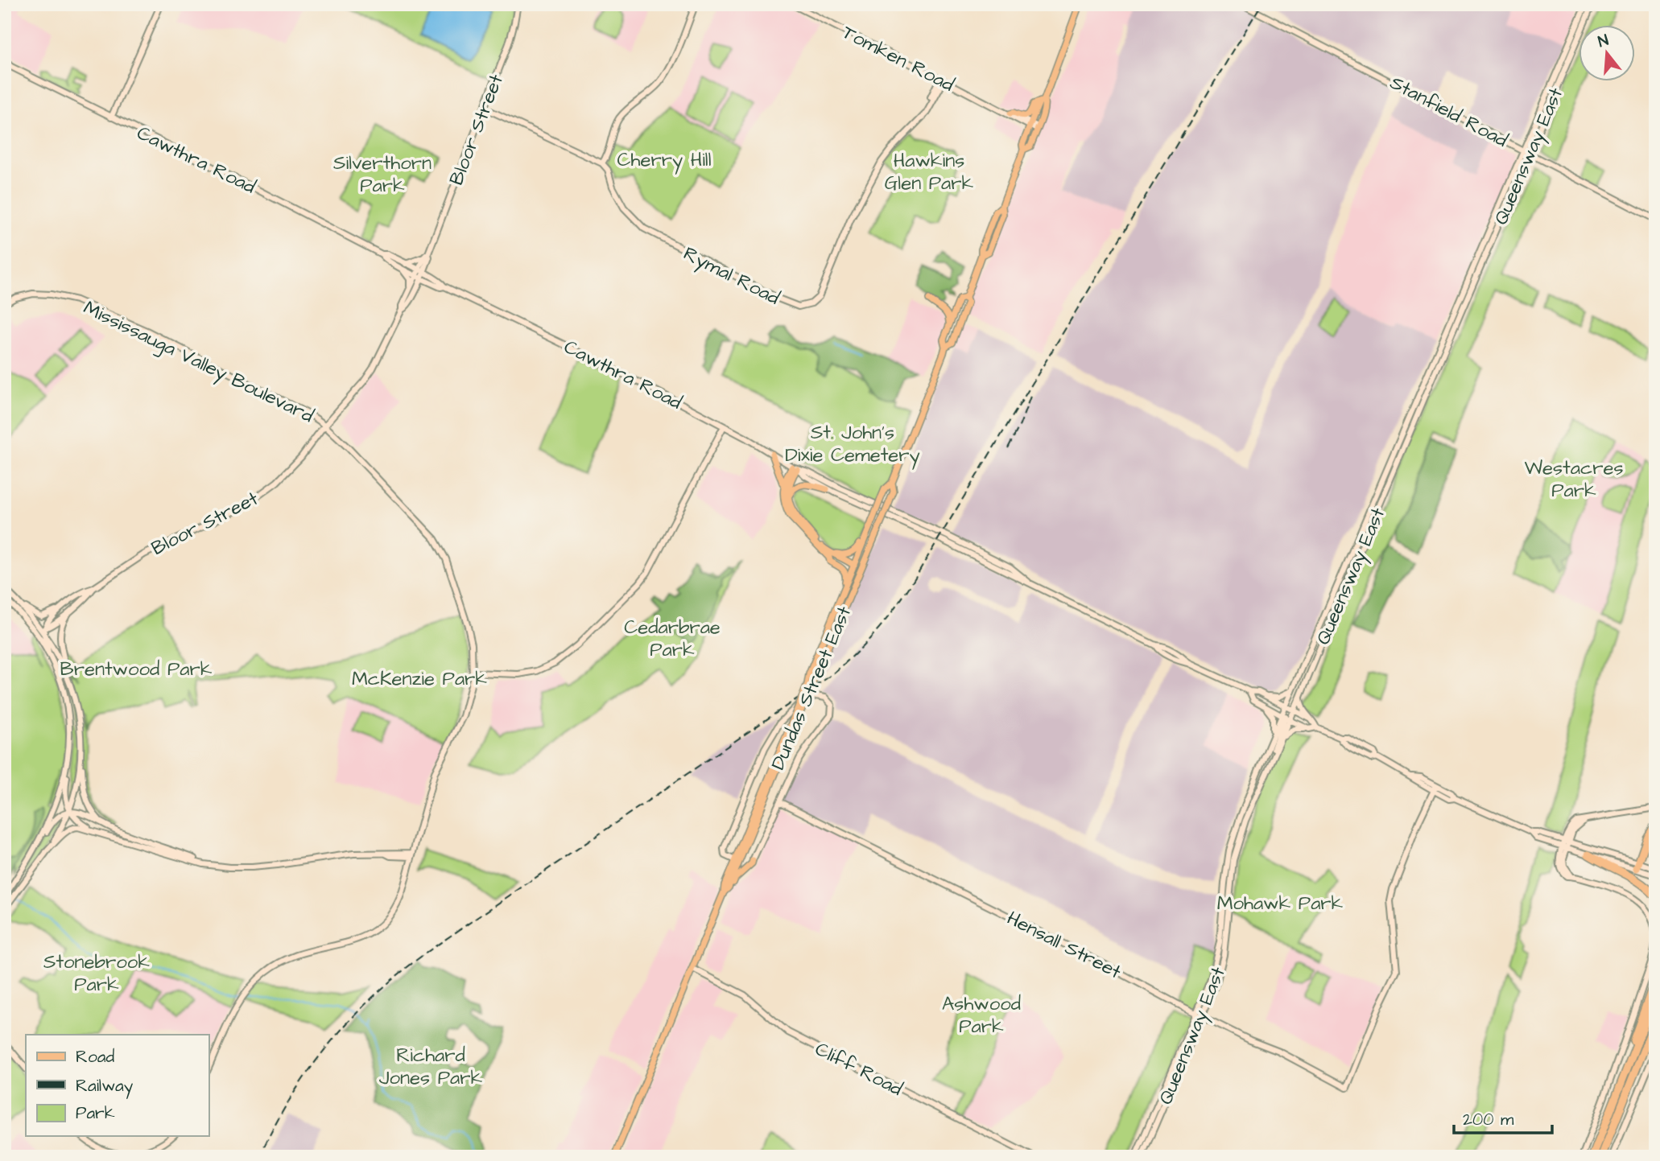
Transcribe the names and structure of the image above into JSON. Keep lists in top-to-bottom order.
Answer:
{
  "streets": {
    "main road": ["Dundas Street East"],
    "street": [
      "Tomken Road",
      "Stanfield Road",
      "Bloor Street",
      "Queensway East",
      "Cawthra Road",
      "Rymal Road",
      "Mississauga Valley Boulevard",
      "Hensall Street",
      "Cliff Road"
    ]
  },
  "crossings": [
    ["Tomken Road", "Rymal Road"],
    ["Tomken Road", "Dundas Street East"],
    ["Stanfield Road", "Queensway East"],
    ["Bloor Street", "Cawthra Road"],
    ["Bloor Street", "Mississauga Valley Boulevard"],
    ["Queensway East", "Cawthra Road"],
    ["Queensway East", "Hensall Street"],
    ["Dundas Street East", "Cliff Road"]
  ],
  "parks": [
    "Cherry Hill",
    "Hawkins Glen Park",
    "Silverthorn Park",
    "St. John’s Dixie Cemetery",
    "Westacres Park",
    "Cedarbrae Park",
    "Brentwood Park",
    "McKenzie Park",
    "Mohawk Park",
    "Stonebrook Park",
    "Ashwood Park",
    "Richard Jones Park"
  ],
  "legend": ["Road", "Railway", "Park"],
  "scale_bar": "200 m",
  "north": "top"
}
